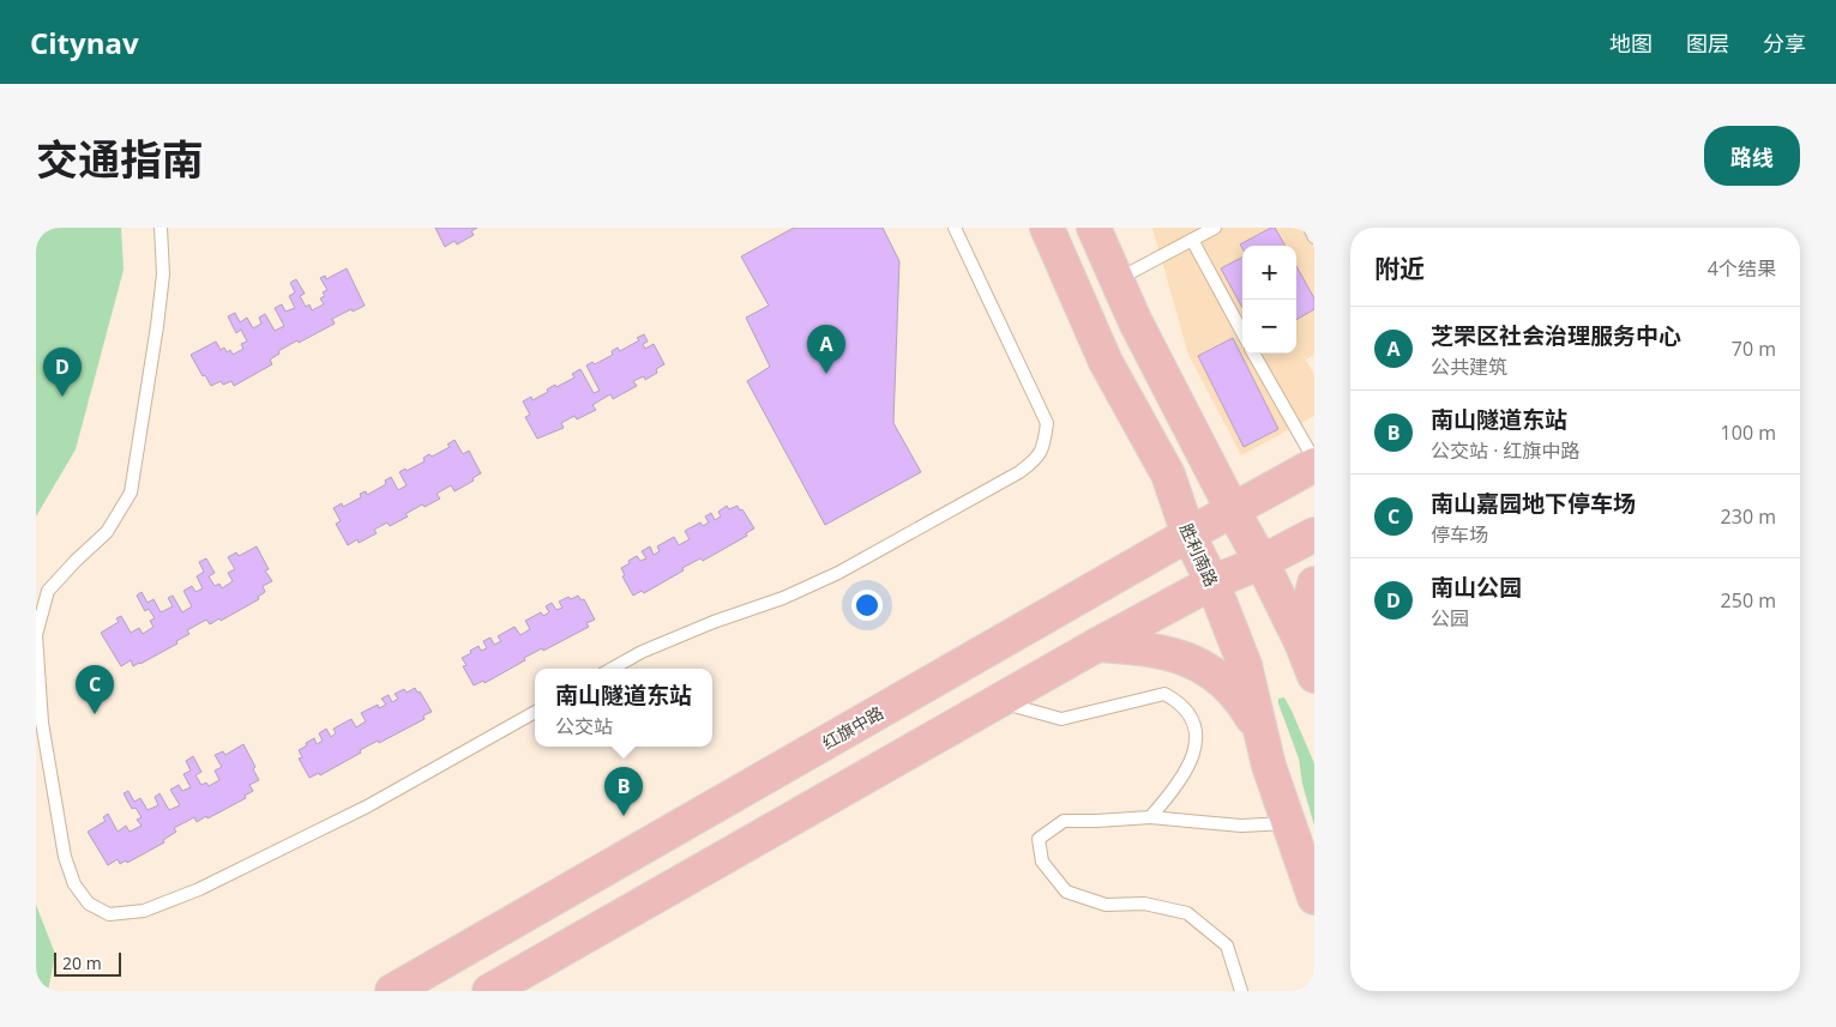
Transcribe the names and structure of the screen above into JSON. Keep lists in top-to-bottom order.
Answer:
{
  "streets": {
    "main road": ["胜利南路", "红旗中路"]
  },
  "crossings": [
    ["胜利南路", "红旗中路"]
  ],
  "scale_bar": "20 m",
  "page": {
    "header": "Citynav",
    "nav": ["地图", "图层", "分享"],
    "title": "交通指南",
    "buttons": "路线",
    "heading": ["附近", "4个结果"],
    "map_buttons": ["+", "−"],
    "list": [
      {
        "mark": "A",
        "name": "芝罘区社会治理服务中心",
        "note": "公共建筑",
        "value": "70 m"
      },
      {
        "mark": "B",
        "name": "南山隧道东站",
        "note": "公交站 · 红旗中路",
        "value": "100 m"
      },
      {
        "mark": "C",
        "name": "南山嘉园地下停车场",
        "note": "停车场",
        "value": "230 m"
      },
      {
        "mark": "D",
        "name": "南山公园",
        "note": "公园",
        "value": "250 m"
      }
    ],
    "pins": [
      "A",
      "D",
      "C",
      "B"
    ],
    "popup": ["南山隧道东站", "公交站"],
    "scale": "20 m"
  }
}
